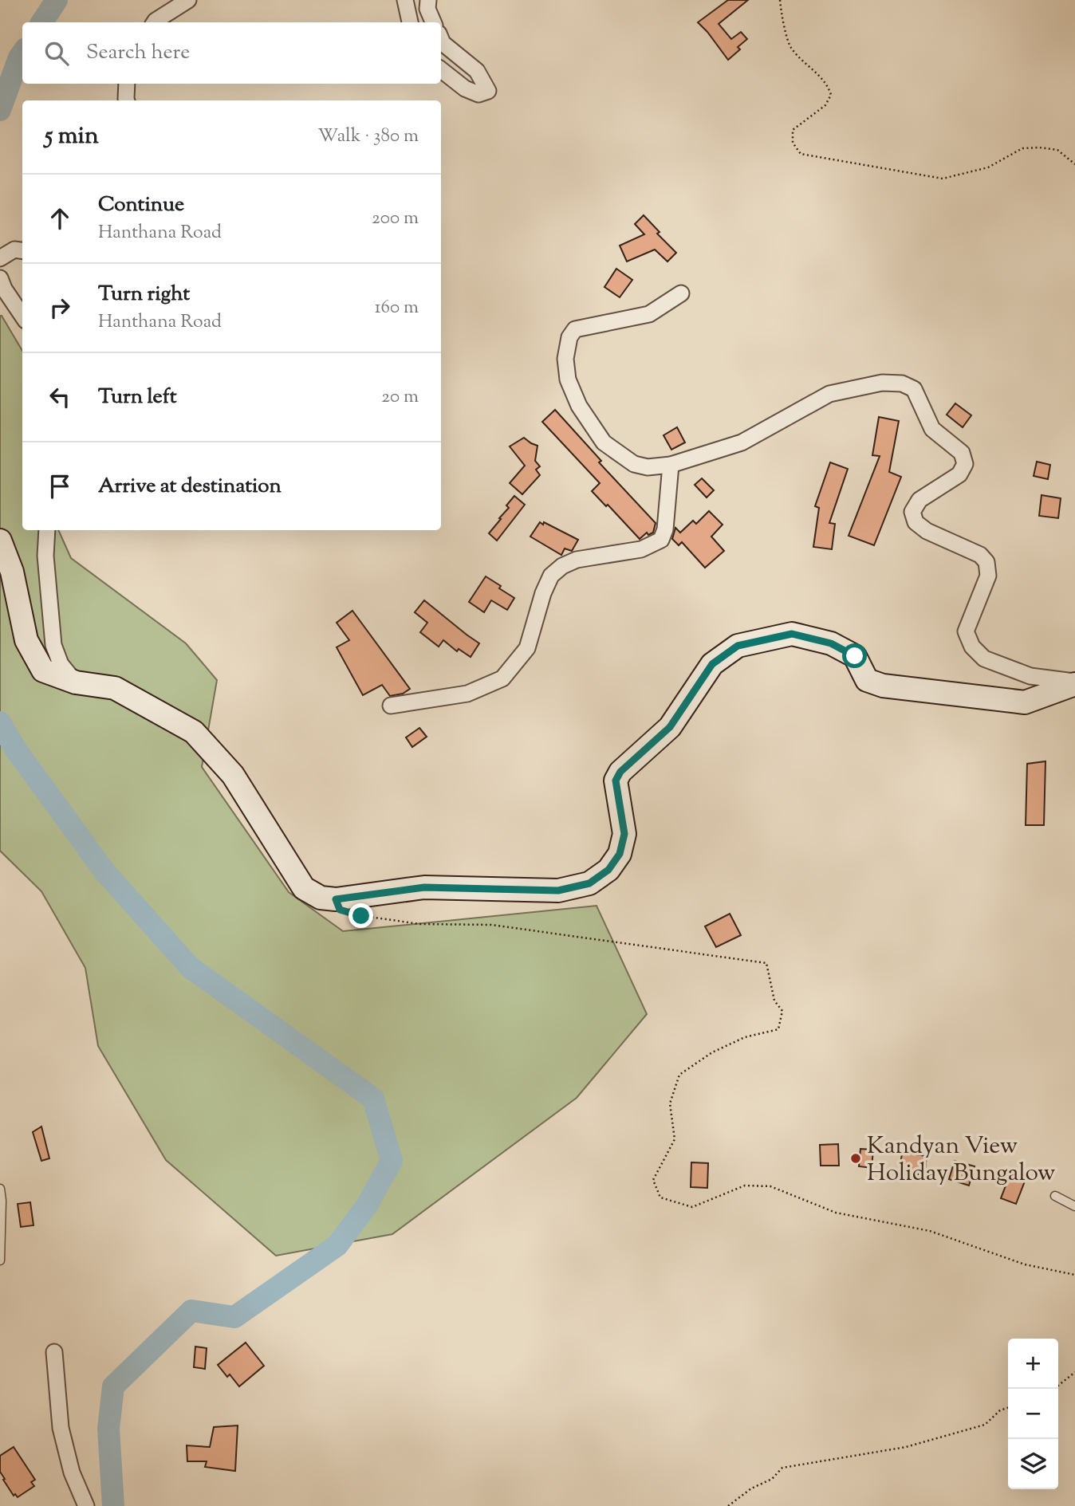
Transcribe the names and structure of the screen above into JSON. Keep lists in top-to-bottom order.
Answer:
{
  "places": ["Kandyan View Holiday Bungalow"],
  "page": {
    "search": "Search here",
    "heading": ["5 min", "Walk · 380 m"],
    "list": [
      ["Continue", "Hanthana Road", "200 m"],
      ["Turn right", "Hanthana Road", "160 m"],
      ["Turn left", "20 m"],
      "Arrive at destination"
    ],
    "map_buttons": ["+", "−"]
  }
}
